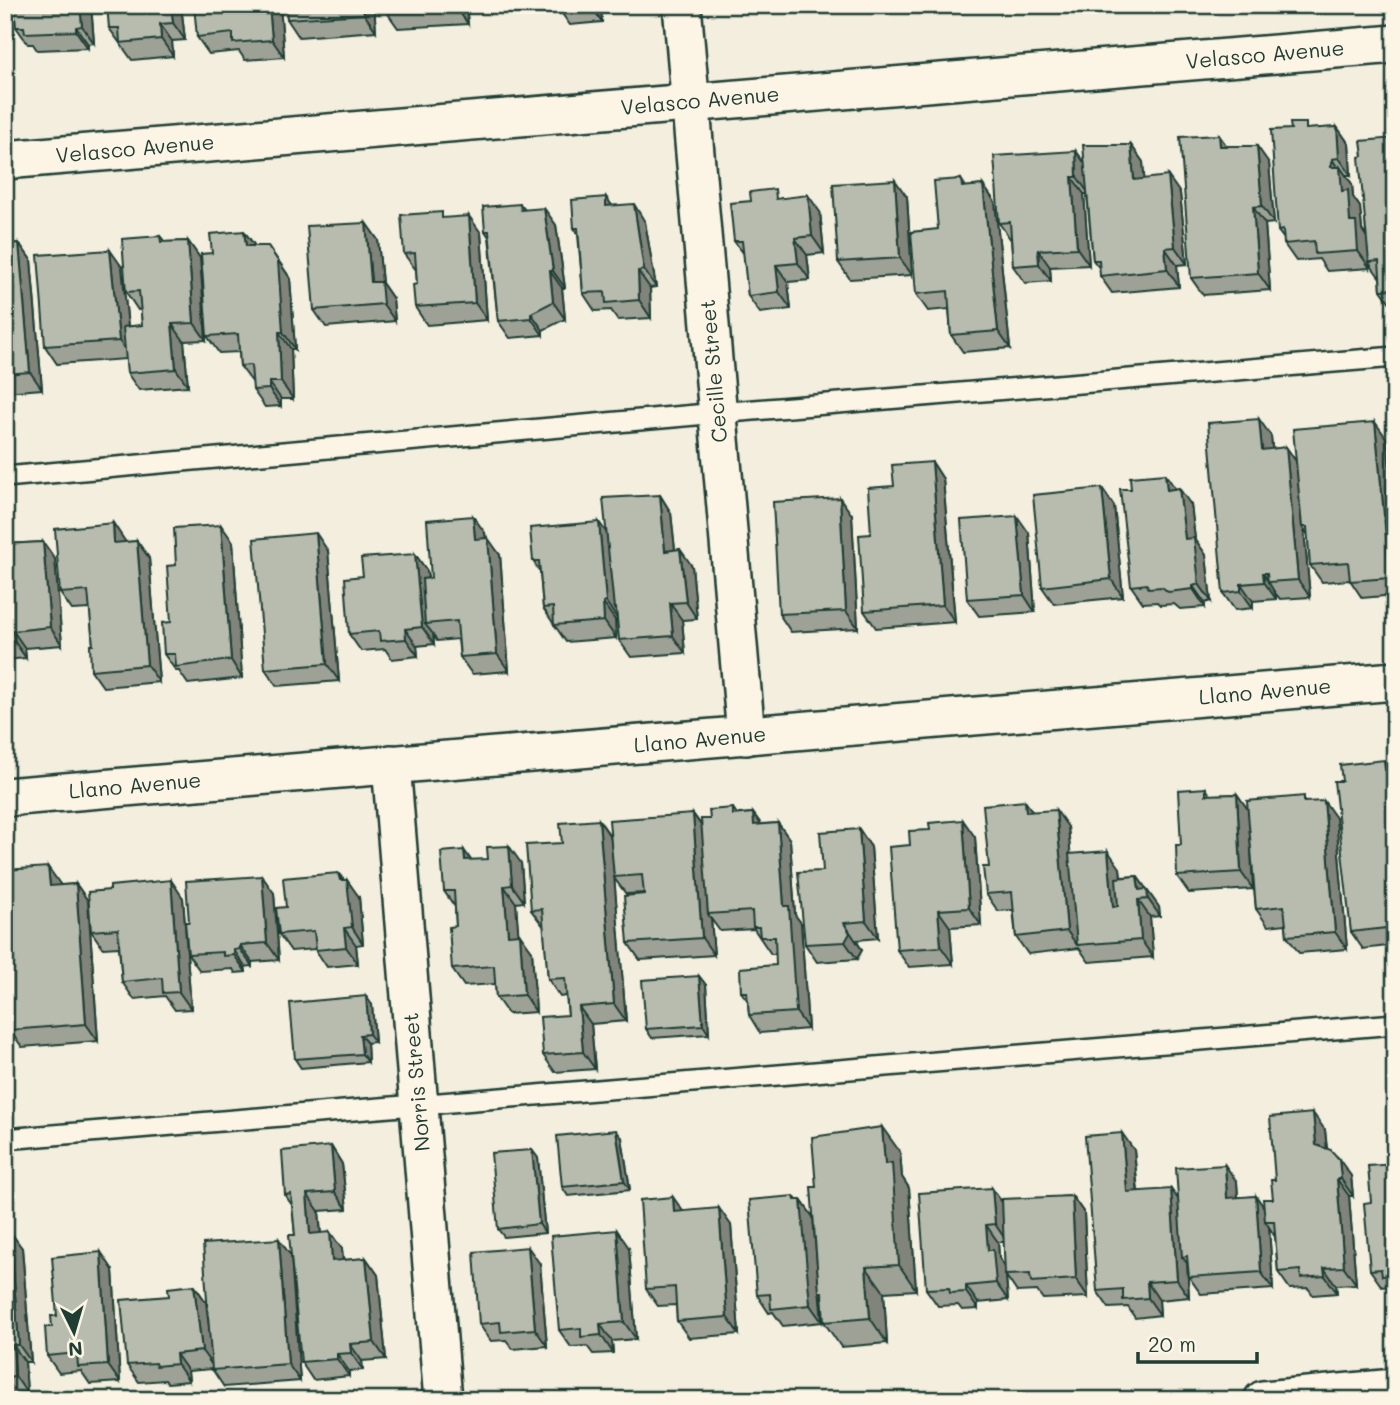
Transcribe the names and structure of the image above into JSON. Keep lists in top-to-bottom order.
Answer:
{
  "streets": {
    "street": [
      "Velasco Avenue",
      "Cecille Street",
      "Llano Avenue",
      "Norris Street"
    ]
  },
  "crossings": [
    ["Velasco Avenue", "Cecille Street"],
    ["Cecille Street", "Llano Avenue"],
    ["Llano Avenue", "Norris Street"]
  ],
  "scale_bar": "20 m",
  "north": "bottom"
}
